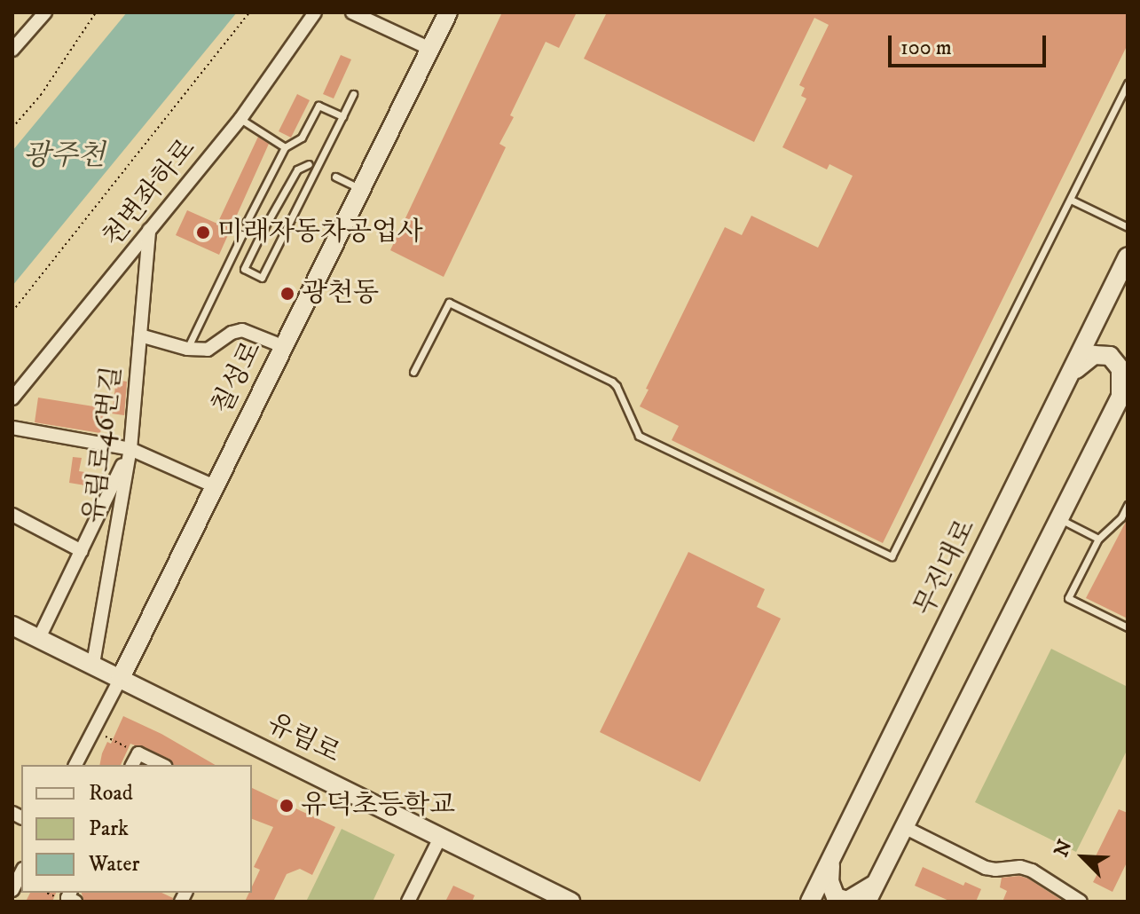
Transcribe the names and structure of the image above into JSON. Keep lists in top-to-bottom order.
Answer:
{
  "streets": {
    "street": [
      "천변좌하로",
      "칠성로",
      "유림로46번길",
      "무진대로",
      "유림로"
    ]
  },
  "crossings": [
    ["천변좌하로", "유림로46번길"],
    ["칠성로", "유림로"],
    ["유림로46번길", "유림로"]
  ],
  "water": ["광주천"],
  "places": ["미래자동차공업사", "광천동", "유덕초등학교"],
  "legend": ["Road", "Park", "Water"],
  "scale_bar": "100 m",
  "north": "top left"
}
